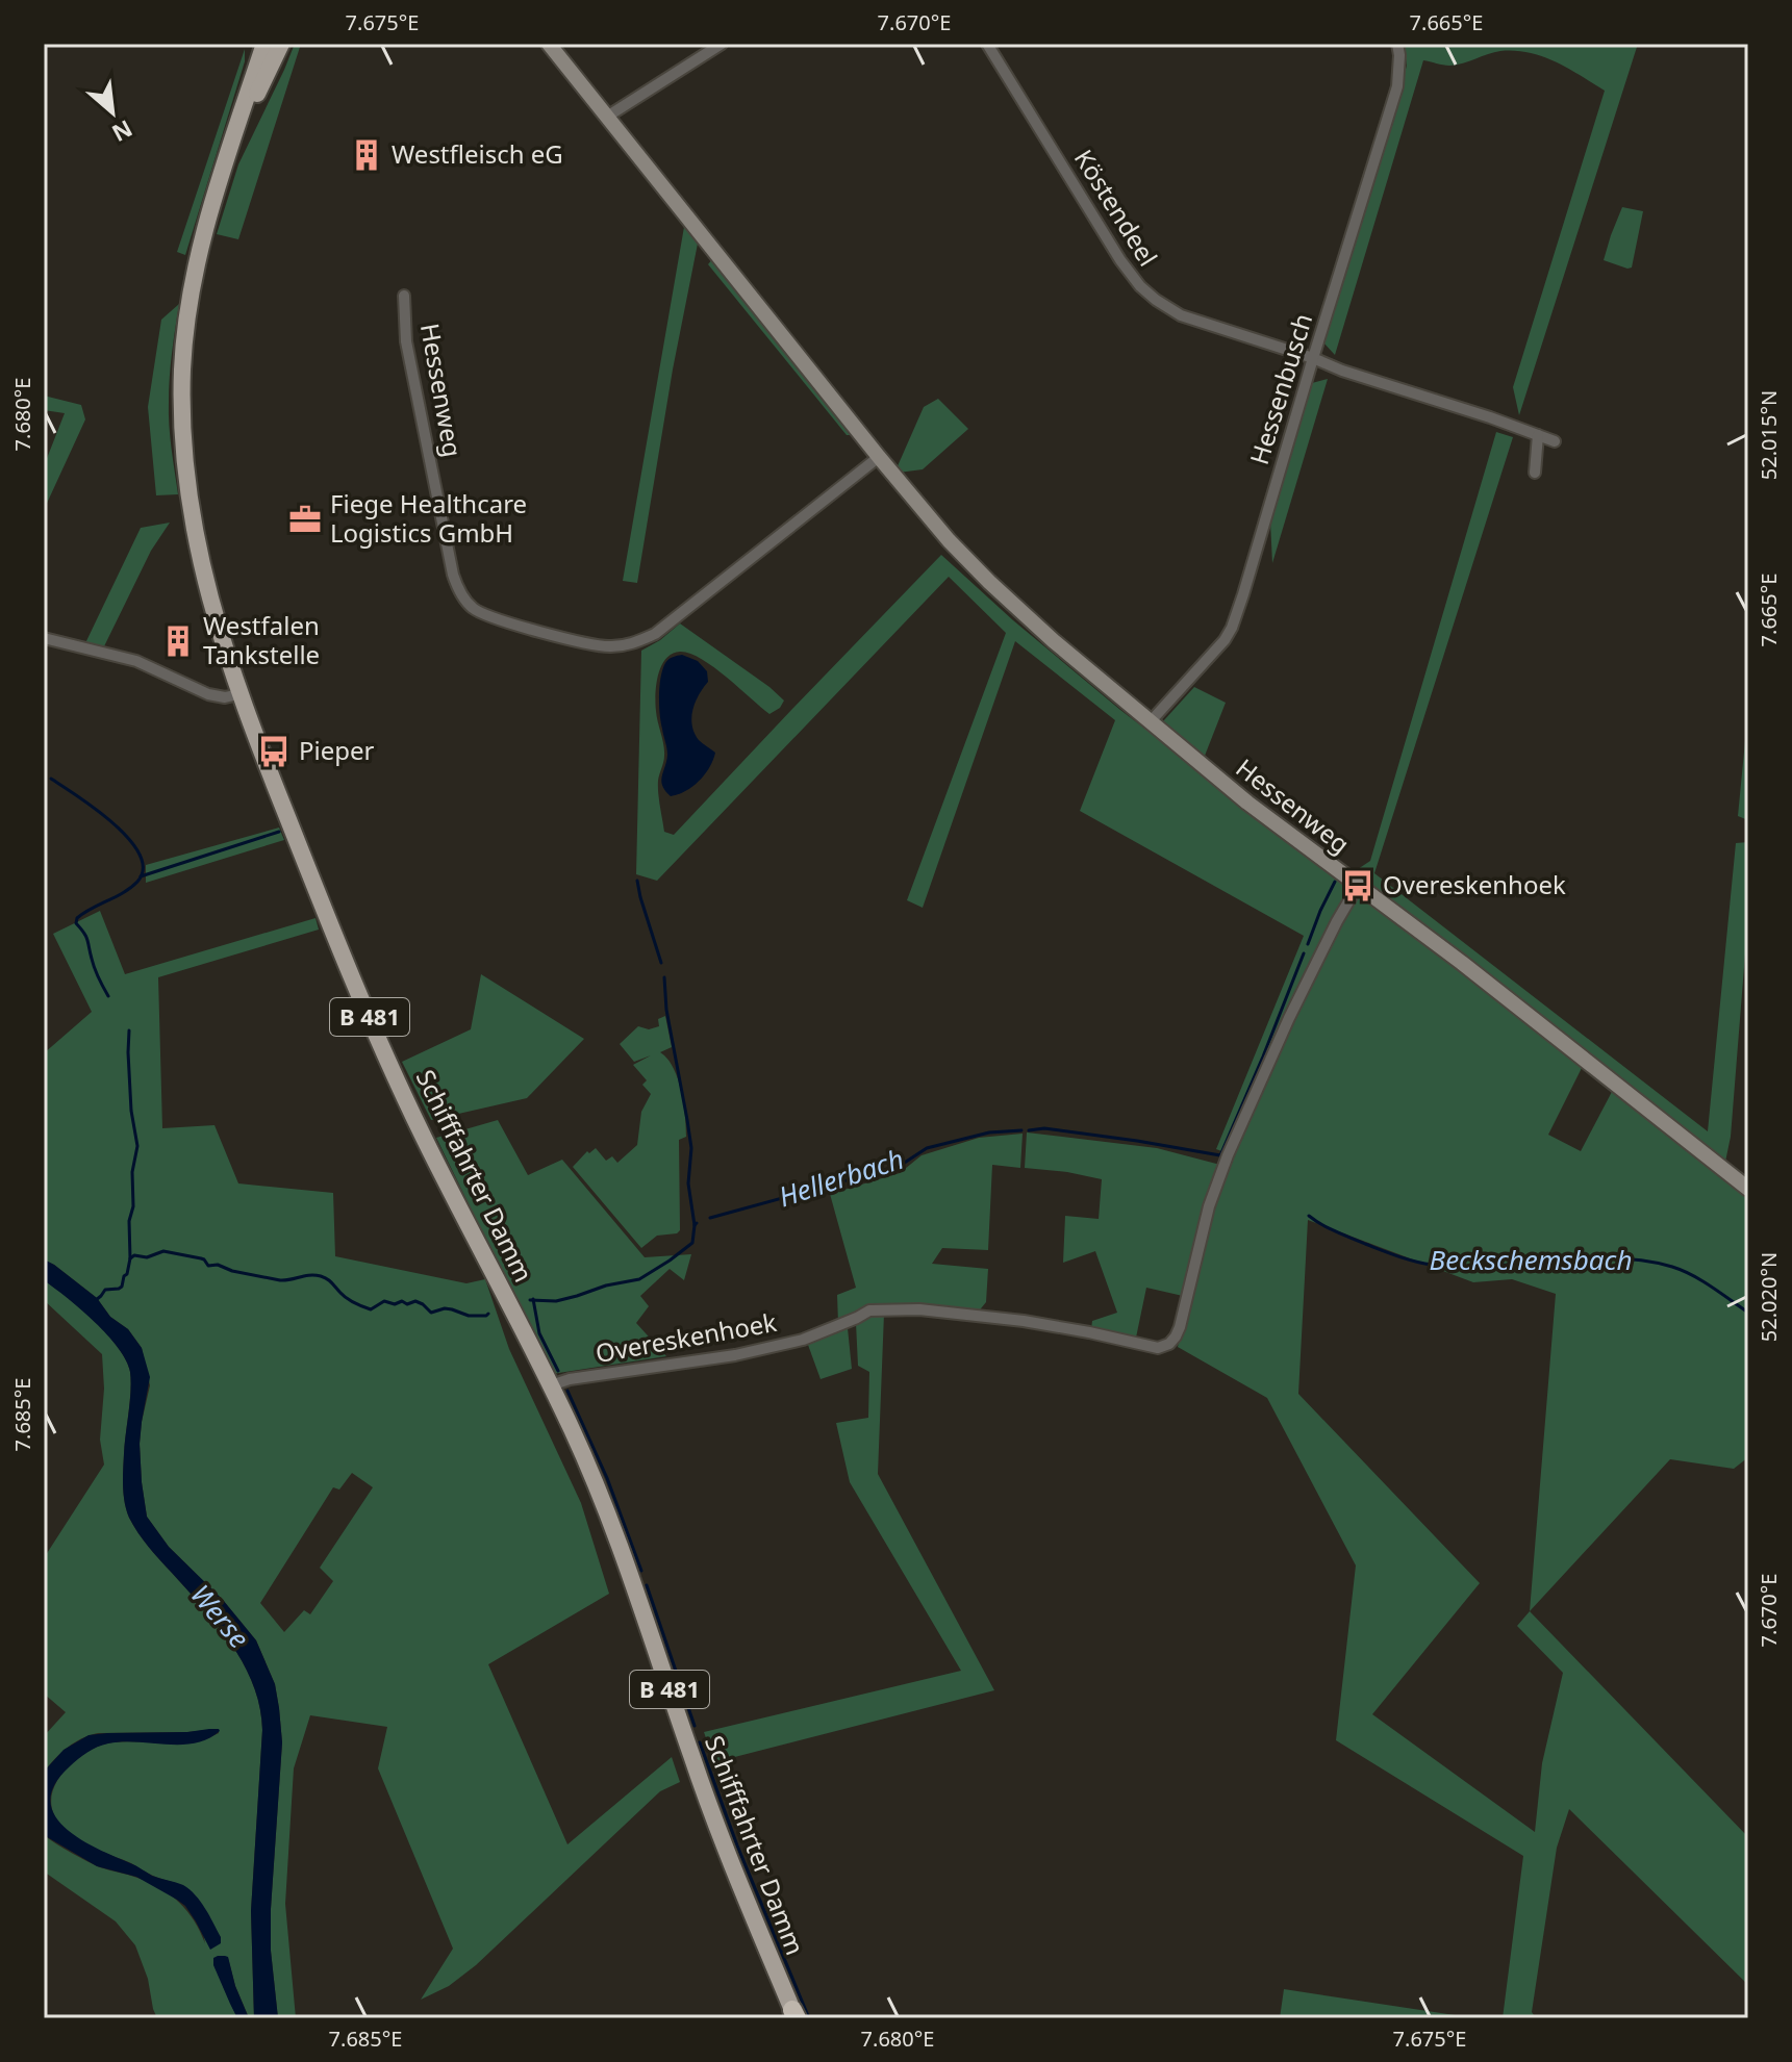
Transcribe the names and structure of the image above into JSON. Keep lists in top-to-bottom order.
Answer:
{
  "streets": {
    "main road": ["B 481", "Schifffahrter Damm"],
    "street": [
      "Köstendeel",
      "Hessenbusch",
      "Hessenweg",
      "Overeskenhoek"
    ]
  },
  "crossings": [
    ["Köstendeel", "Hessenbusch"],
    ["Hessenbusch", "Hessenweg"],
    ["Hessenweg", "Overeskenhoek"],
    ["Schifffahrter Damm", "Overeskenhoek"]
  ],
  "water": ["Hellerbach", "Beckschemsbach", "Werse"],
  "places": {
    "building": ["Westfleisch eG", "Westfalen Tankstelle"],
    "office": ["Fiege Healthcare Logistics GmbH"],
    "bus stop": ["Pieper", "Overeskenhoek"]
  },
  "north": "bottom right",
  "coordinates": [
    "7.675°E",
    "7.670°E",
    "7.665°E",
    "7.680°E",
    "52.015°N",
    "52.020°N",
    "7.685°E"
  ]
}
